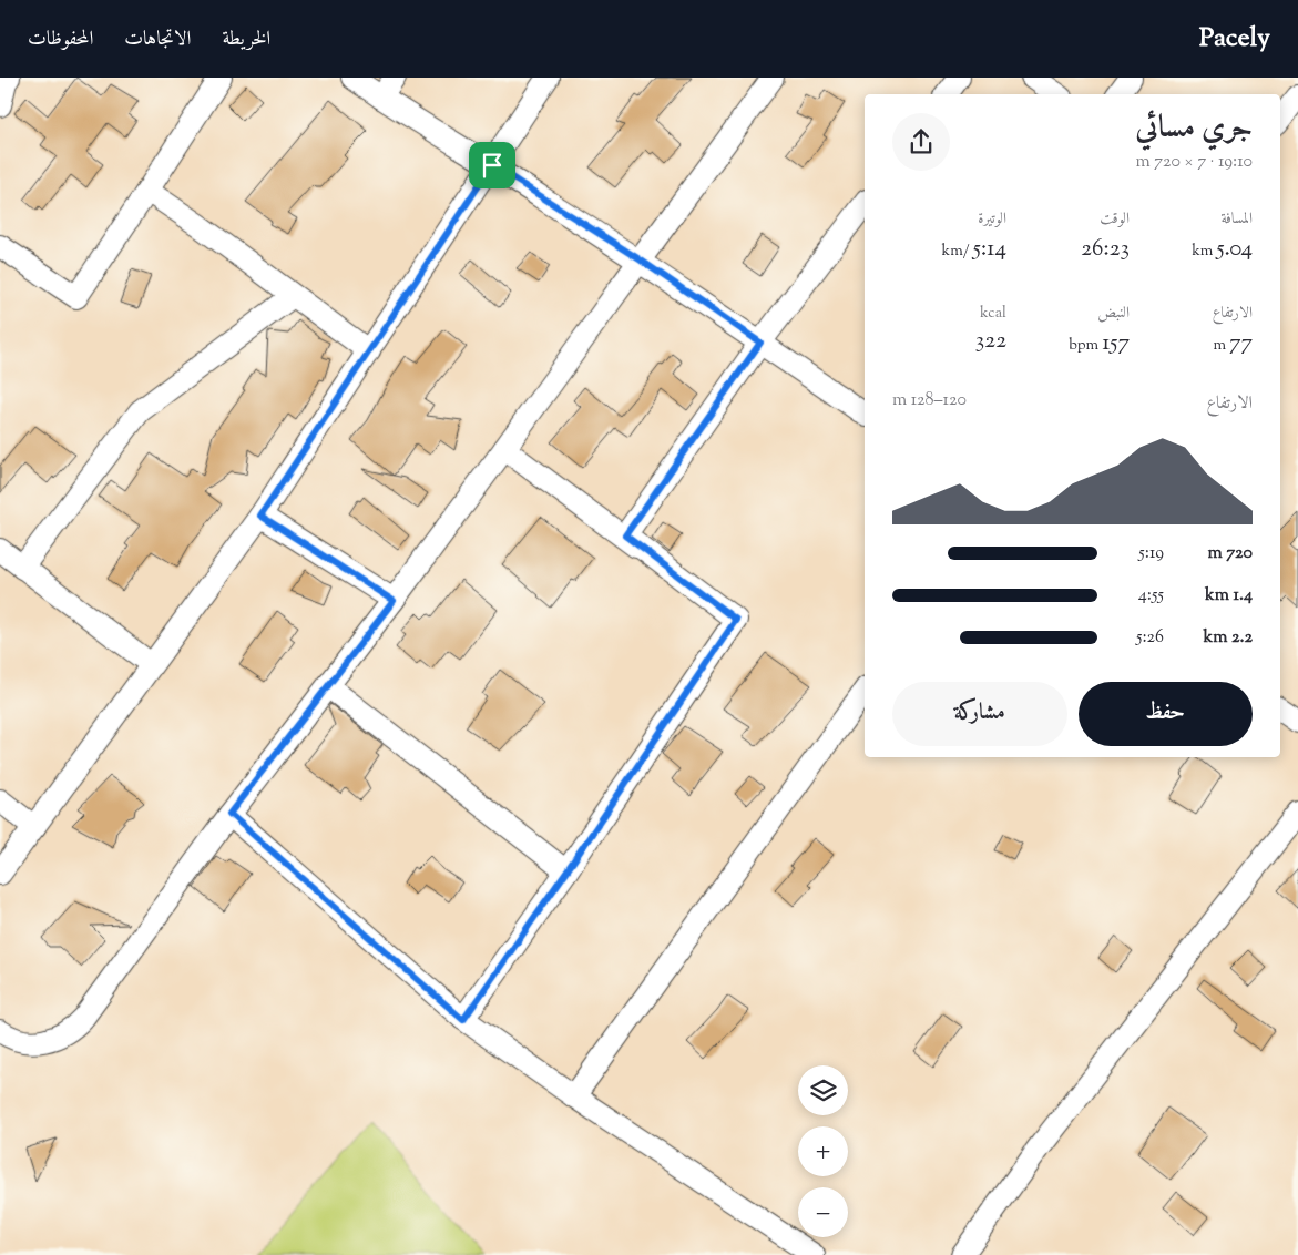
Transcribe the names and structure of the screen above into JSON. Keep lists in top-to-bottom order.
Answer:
{
  "page": {
    "header": "Pacely",
    "nav": ["الخريطة", "الاتجاهات", "المحفوظات"],
    "heading": ["جري مسائي", "19:10 · 7 × 720 m"],
    "stats": [
      ["المسافة", "5.04 km"],
      ["الوقت", "26:23"],
      ["الوتيرة", "5:14 /km"],
      ["الارتفاع", "77 m"],
      ["النبض", "157 bpm"],
      ["kcal", "322"]
    ],
    "chart": ["الارتفاع", "120–128 m"],
    "list": [
      {
        "name": "720 m",
        "note": "5:19"
      },
      {
        "name": "1.4 km",
        "note": "4:55"
      },
      {
        "name": "2.2 km",
        "note": "5:26"
      }
    ],
    "buttons": ["حفظ", "مشاركة"],
    "map_buttons": ["+", "−"]
  }
}
